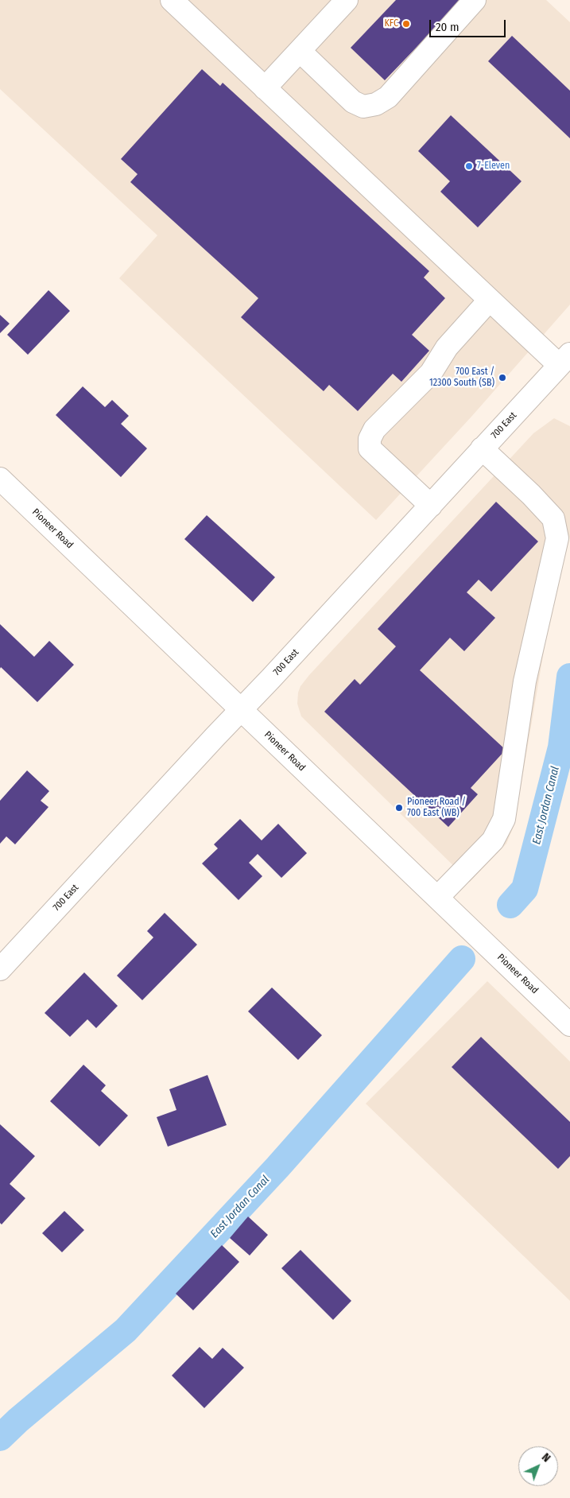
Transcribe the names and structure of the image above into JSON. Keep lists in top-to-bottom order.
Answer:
{
  "streets": {
    "street": ["700 East", "Pioneer Road"]
  },
  "crossings": [
    ["700 East", "Pioneer Road"]
  ],
  "water": ["East Jordan Canal"],
  "places": [
    "KFC",
    "7-Eleven",
    "700 East / 12300 South (SB)",
    "Pioneer Road / 700 East (WB)"
  ],
  "scale_bar": "20 m",
  "north": "top right"
}
